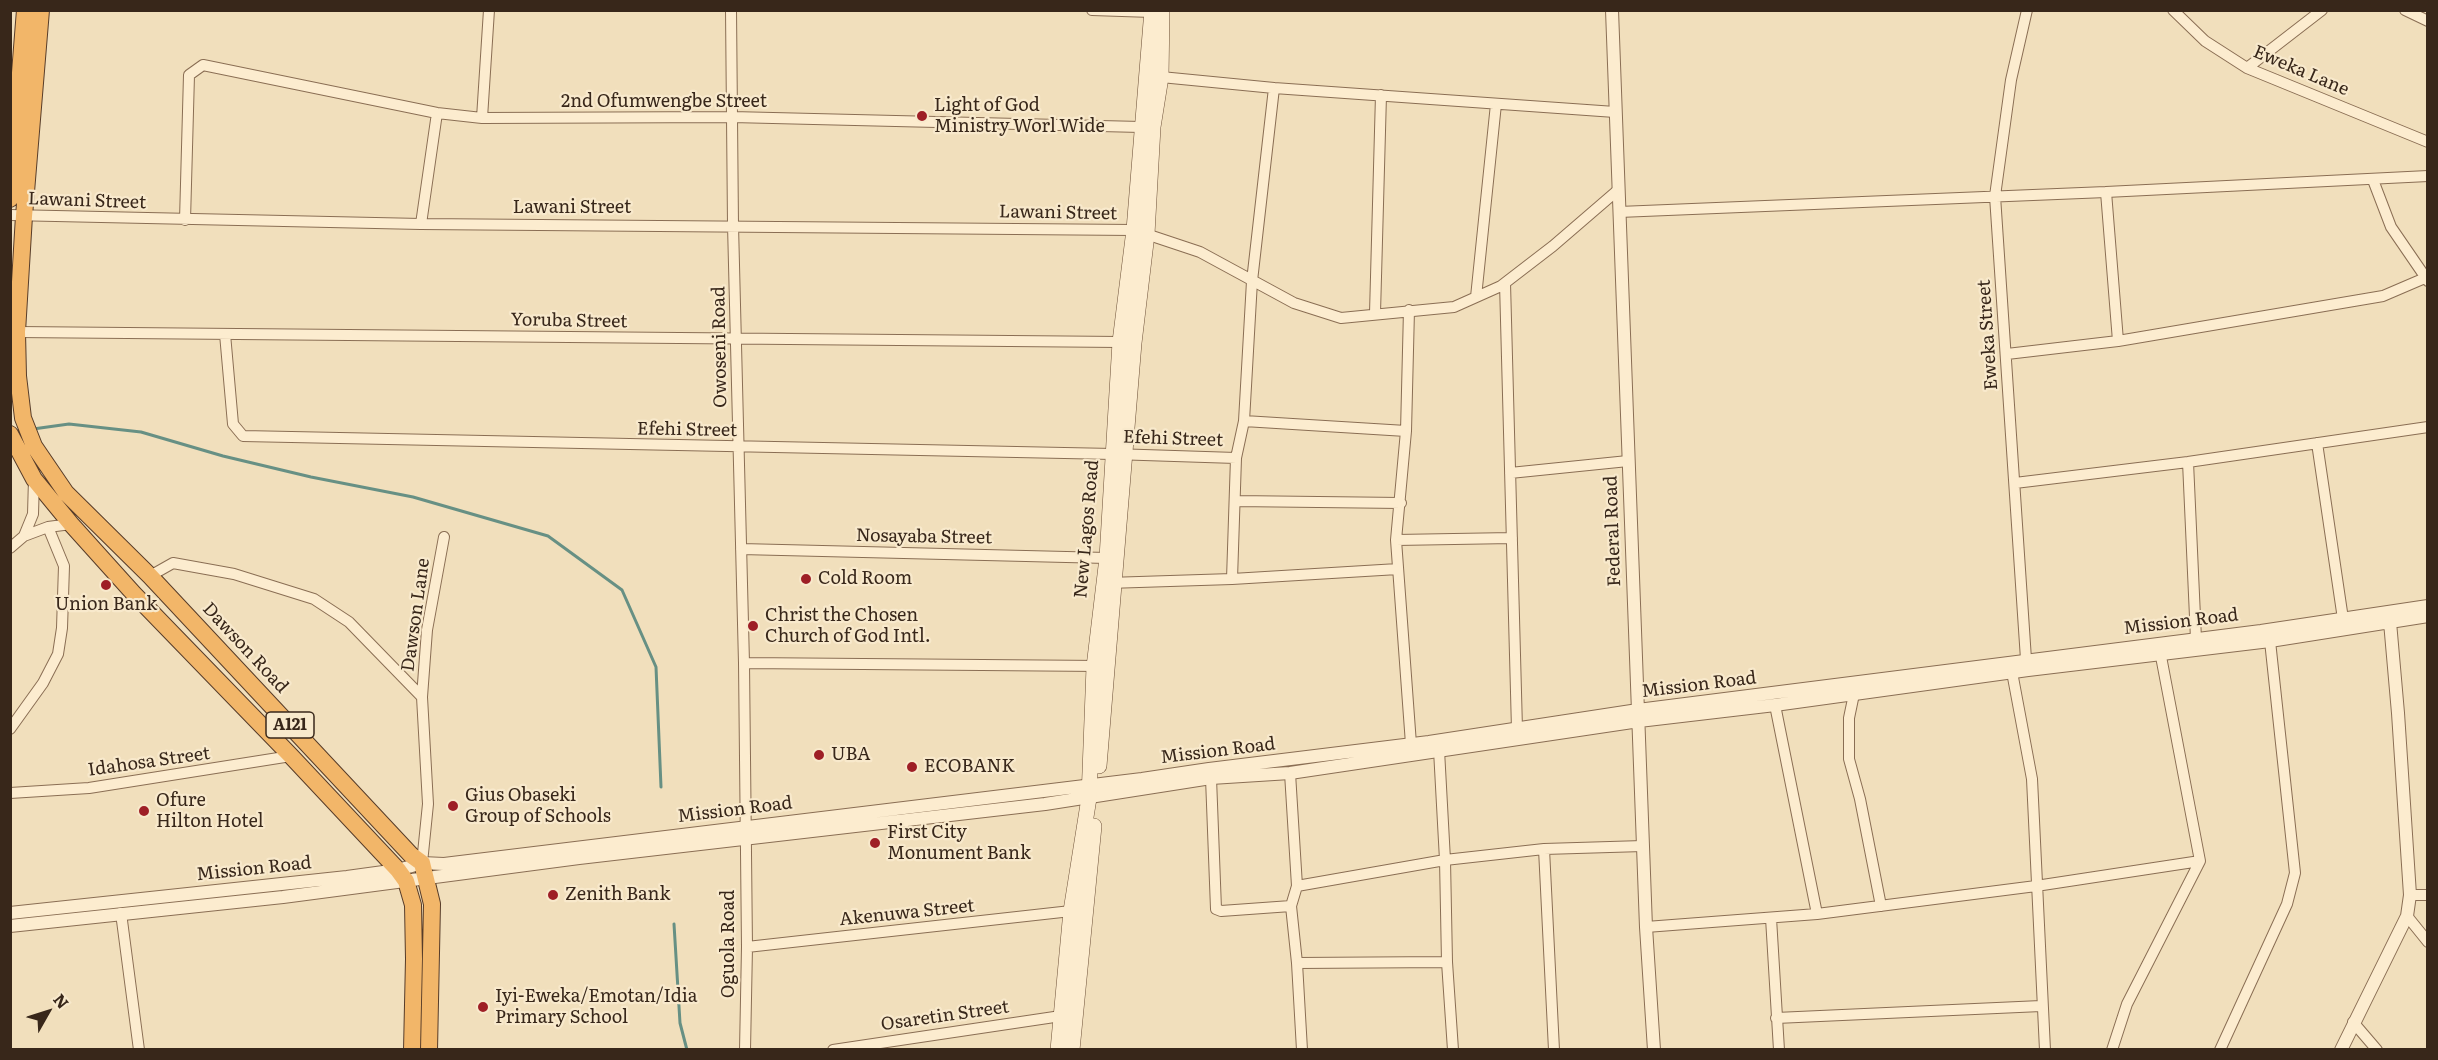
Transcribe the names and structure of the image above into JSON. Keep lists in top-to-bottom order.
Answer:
{
  "streets": {
    "highway": ["Dawson Road", "A121"],
    "main road": ["New Lagos Road"],
    "street": [
      "Eweka Lane",
      "2nd Ofumwengbe Street",
      "Lawani Street",
      "Yoruba Street",
      "Eweka Street",
      "Owoseni Road",
      "Efehi Street",
      "Federal Road",
      "Nosayaba Street",
      "Dawson Lane",
      "Mission Road",
      "Idahosa Street",
      "Akenuwa Street",
      "Oguola Road",
      "Osaretin Street"
    ]
  },
  "crossings": [
    ["2nd Ofumwengbe Street", "Lawani Street"],
    ["2nd Ofumwengbe Street", "Owoseni Road"],
    ["2nd Ofumwengbe Street", "New Lagos Road"],
    ["Lawani Street", "Owoseni Road"],
    ["Lawani Street", "New Lagos Road"],
    ["Lawani Street", "Federal Road"],
    ["Lawani Street", "A121"],
    ["Yoruba Street", "Owoseni Road"],
    ["Yoruba Street", "Efehi Street"],
    ["Yoruba Street", "New Lagos Road"],
    ["Yoruba Street", "Dawson Road"],
    ["Yoruba Street", "A121"],
    ["Eweka Street", "Mission Road"],
    ["Owoseni Road", "Efehi Street"],
    ["Owoseni Road", "Nosayaba Street"],
    ["Owoseni Road", "Mission Road"],
    ["Owoseni Road", "Oguola Road"],
    ["Efehi Street", "New Lagos Road"],
    ["New Lagos Road", "Nosayaba Street"],
    ["New Lagos Road", "Mission Road"],
    ["New Lagos Road", "Akenuwa Street"],
    ["New Lagos Road", "Osaretin Street"],
    ["Federal Road", "Mission Road"],
    ["Dawson Lane", "Mission Road"],
    ["Dawson Lane", "Dawson Road"],
    ["Mission Road", "Dawson Road"],
    ["Mission Road", "A121"],
    ["Mission Road", "Oguola Road"],
    ["Dawson Road", "A121"],
    ["A121", "Idahosa Street"],
    ["Akenuwa Street", "Oguola Road"]
  ],
  "places": [
    "Light of God Ministry Worl Wide",
    "Cold Room",
    "Union Bank",
    "Christ the Chosen Church of God Intl.",
    "UBA",
    "ECOBANK",
    "Gius Obaseki Group of Schools",
    "Ofure Hilton Hotel",
    "First City Monument Bank",
    "Zenith Bank",
    "Iyi-Eweka/Emotan/Idia Primary School"
  ],
  "north": "top right"
}
